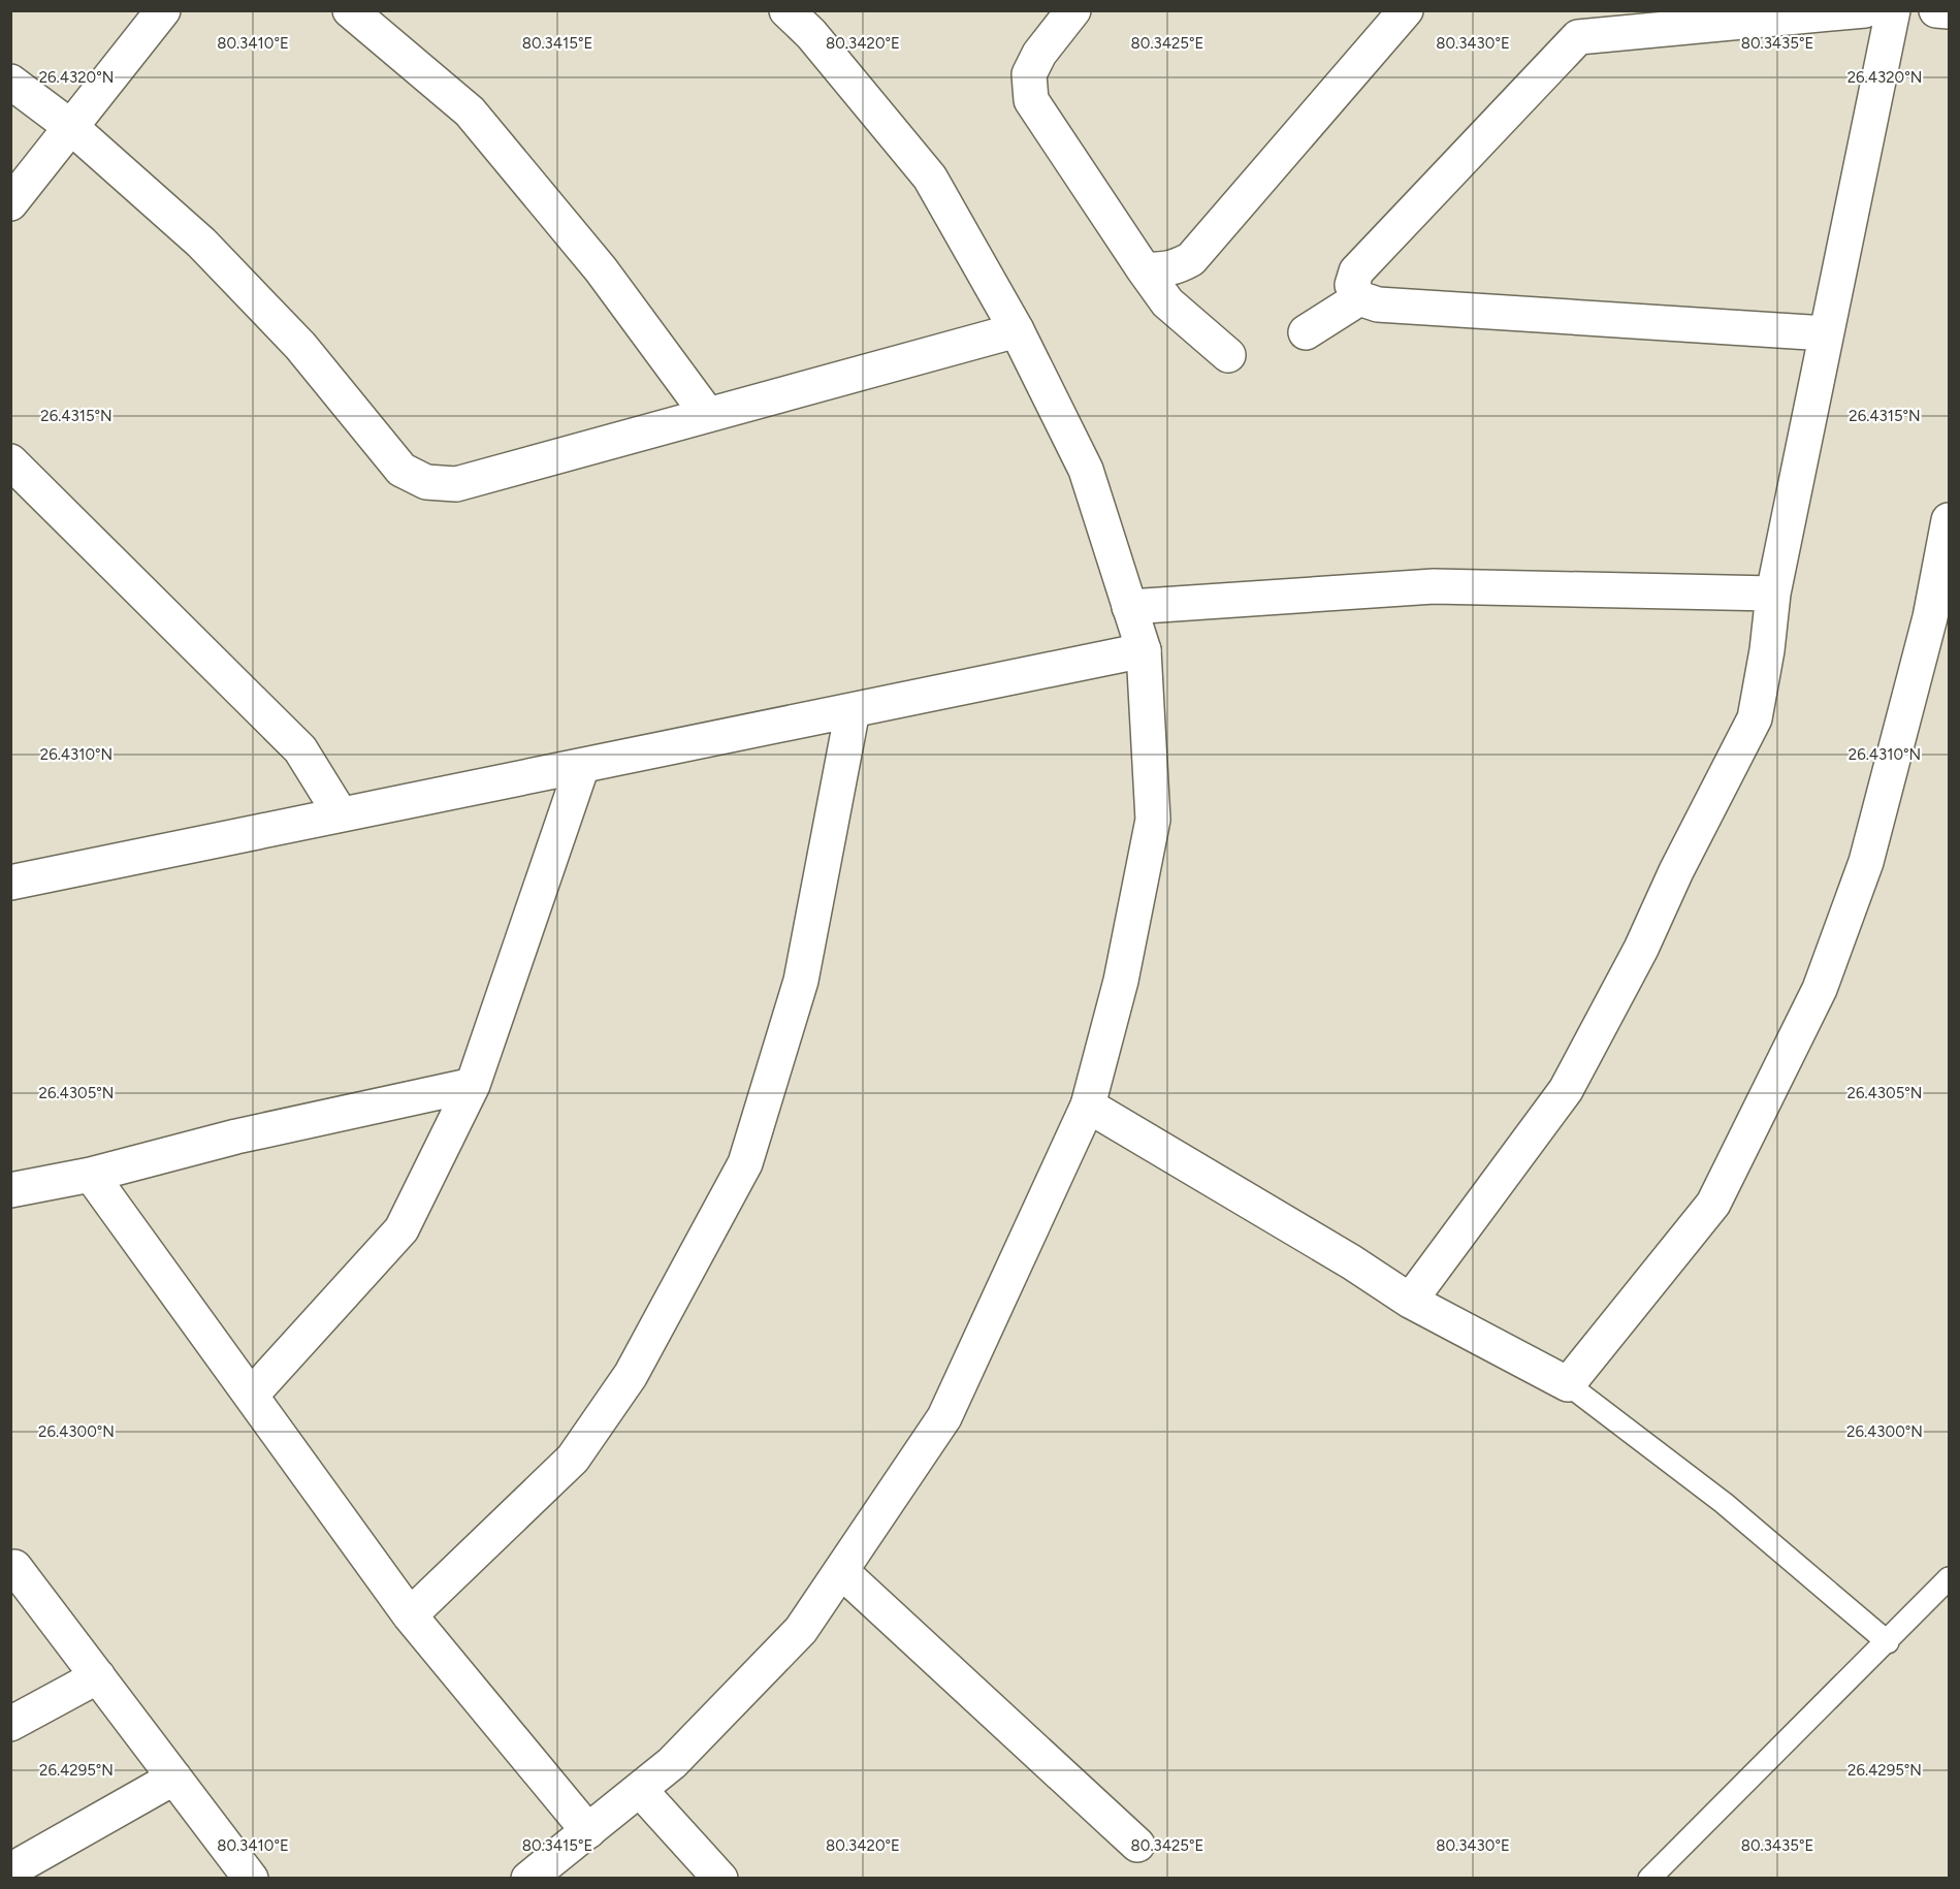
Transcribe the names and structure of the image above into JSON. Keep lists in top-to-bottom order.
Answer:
{
  "coordinates": [
    "80.3410°E",
    "80.3415°E",
    "80.3420°E",
    "80.3425°E",
    "80.3430°E",
    "80.3435°E",
    "26.4320°N",
    "26.4315°N",
    "26.4310°N",
    "26.4305°N",
    "26.4300°N",
    "26.4295°N"
  ]
}
